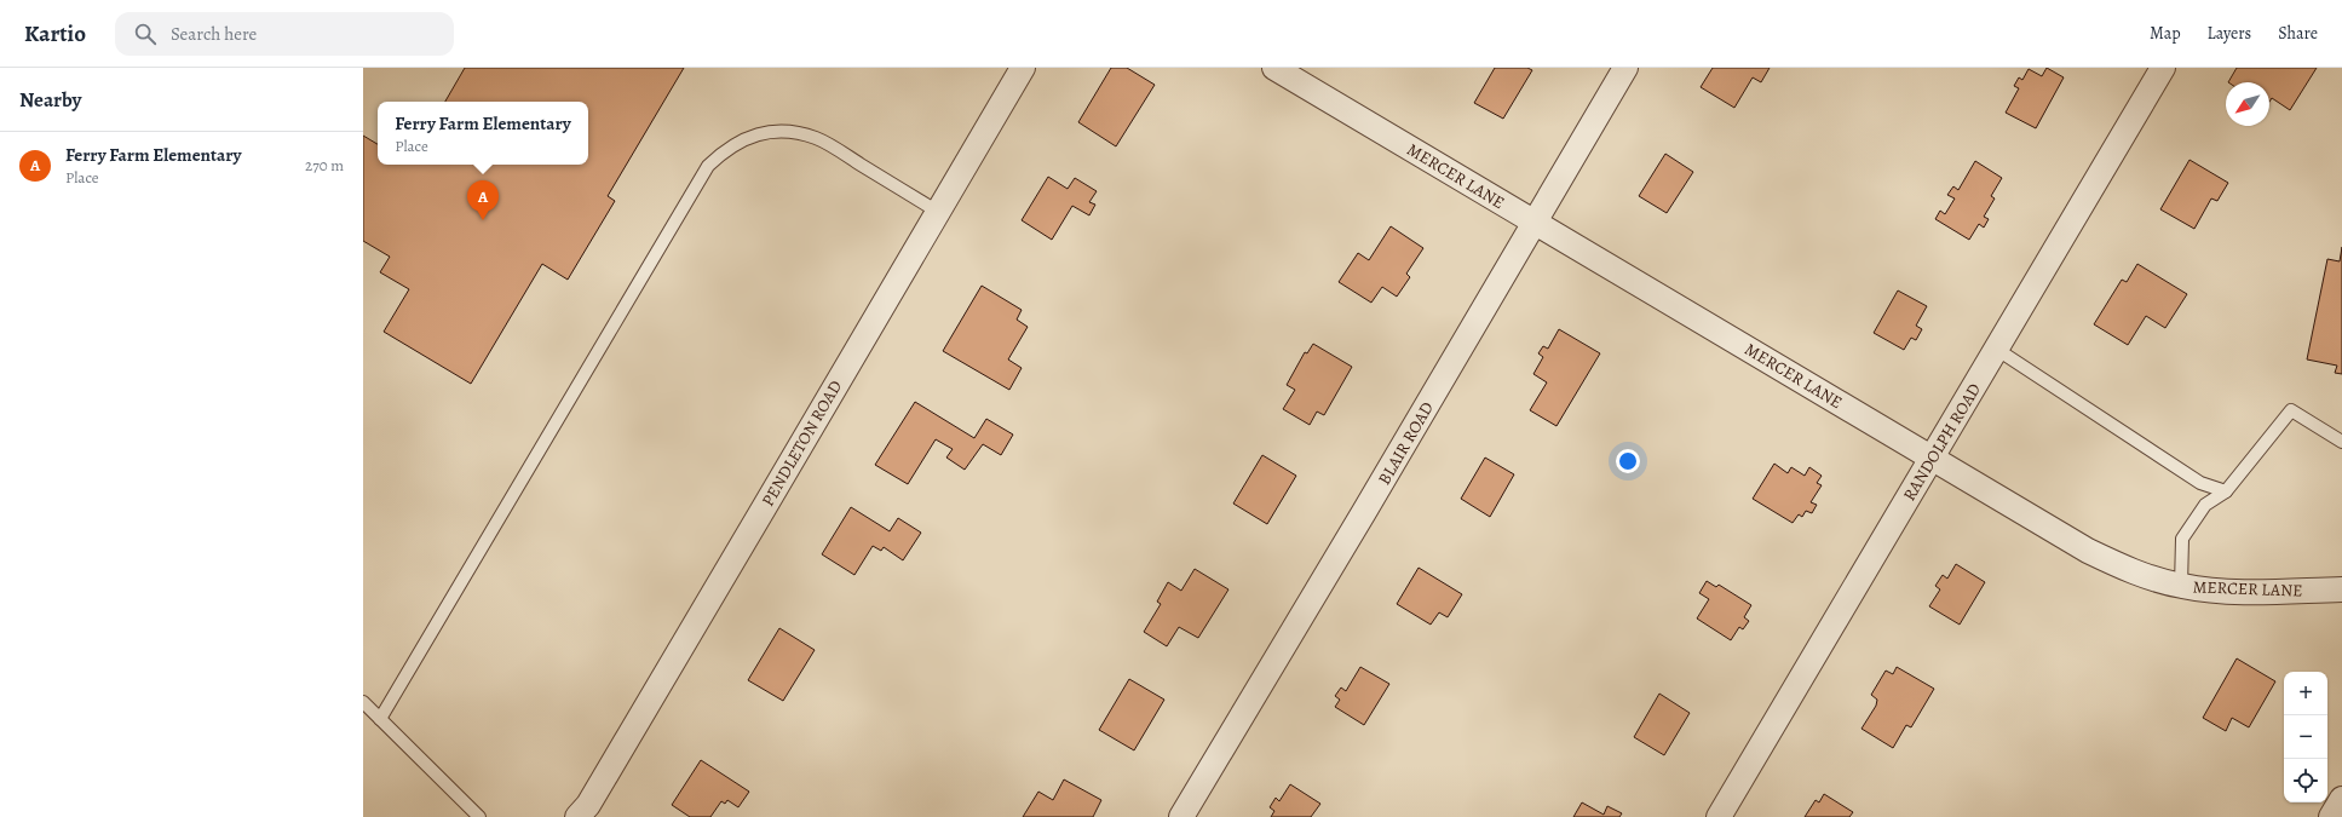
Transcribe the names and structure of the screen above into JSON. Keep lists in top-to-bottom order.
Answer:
{
  "streets": {
    "street": [
      "MERCER LANE",
      "RANDOLPH ROAD",
      "PENDLETON ROAD",
      "BLAIR ROAD"
    ]
  },
  "crossings": [
    ["MERCER LANE", "RANDOLPH ROAD"],
    ["MERCER LANE", "BLAIR ROAD"]
  ],
  "north": "bottom left",
  "page": {
    "header": "Kartio",
    "search": "Search here",
    "nav": ["Map", "Layers", "Share"],
    "heading": "Nearby",
    "popup": ["Ferry Farm Elementary", "Place"],
    "list": [
      {
        "mark": "A",
        "name": "Ferry Farm Elementary",
        "note": "Place",
        "value": "270 m"
      }
    ],
    "pins": "A",
    "map_buttons": ["+", "−"]
  }
}
